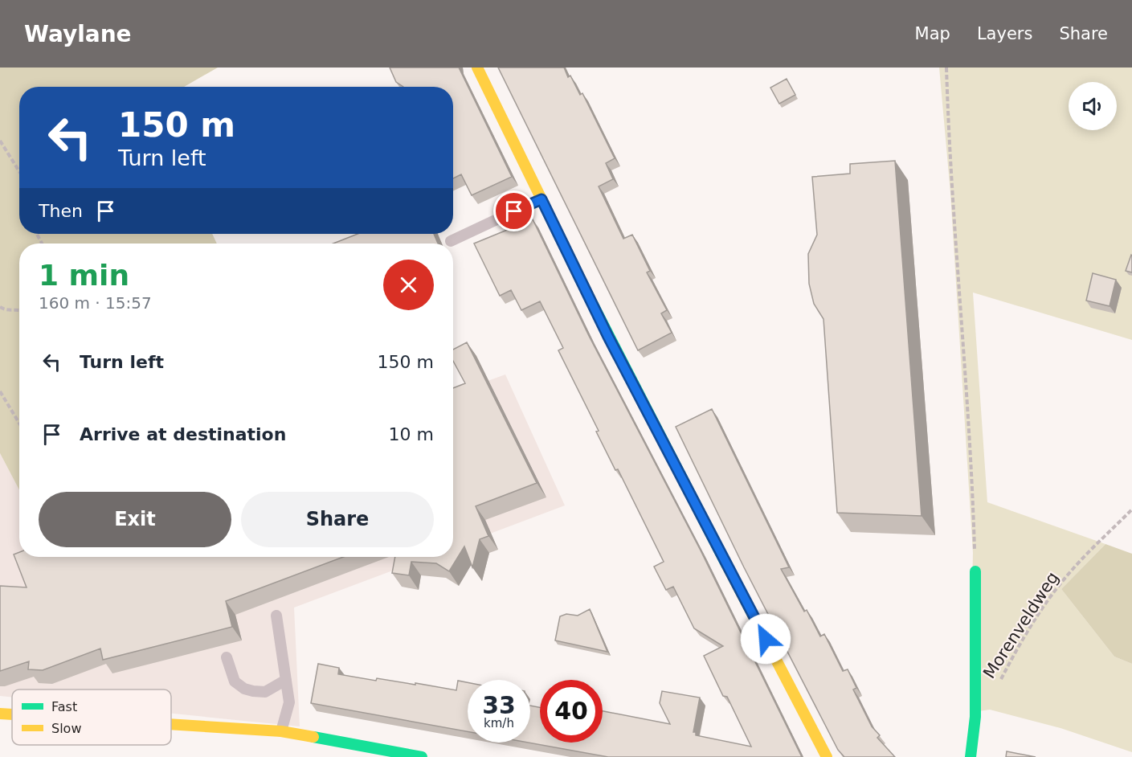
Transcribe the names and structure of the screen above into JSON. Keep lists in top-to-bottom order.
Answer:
{
  "streets": {
    "path": ["Morenveldweg"]
  },
  "legend": ["Fast", "Slow"],
  "page": {
    "header": "Waylane",
    "nav": ["Map", "Layers", "Share"],
    "turn": ["150 m", "Turn left"],
    "then": "Then",
    "heading": ["1 min", "160 m · 15:57"],
    "list": [
      {
        "name": "Turn left",
        "value": "150 m"
      },
      {
        "name": "Arrive at destination",
        "value": "10 m"
      }
    ],
    "buttons": ["Exit", "Share"],
    "speed": "33 km/h",
    "limit": "40"
  }
}
